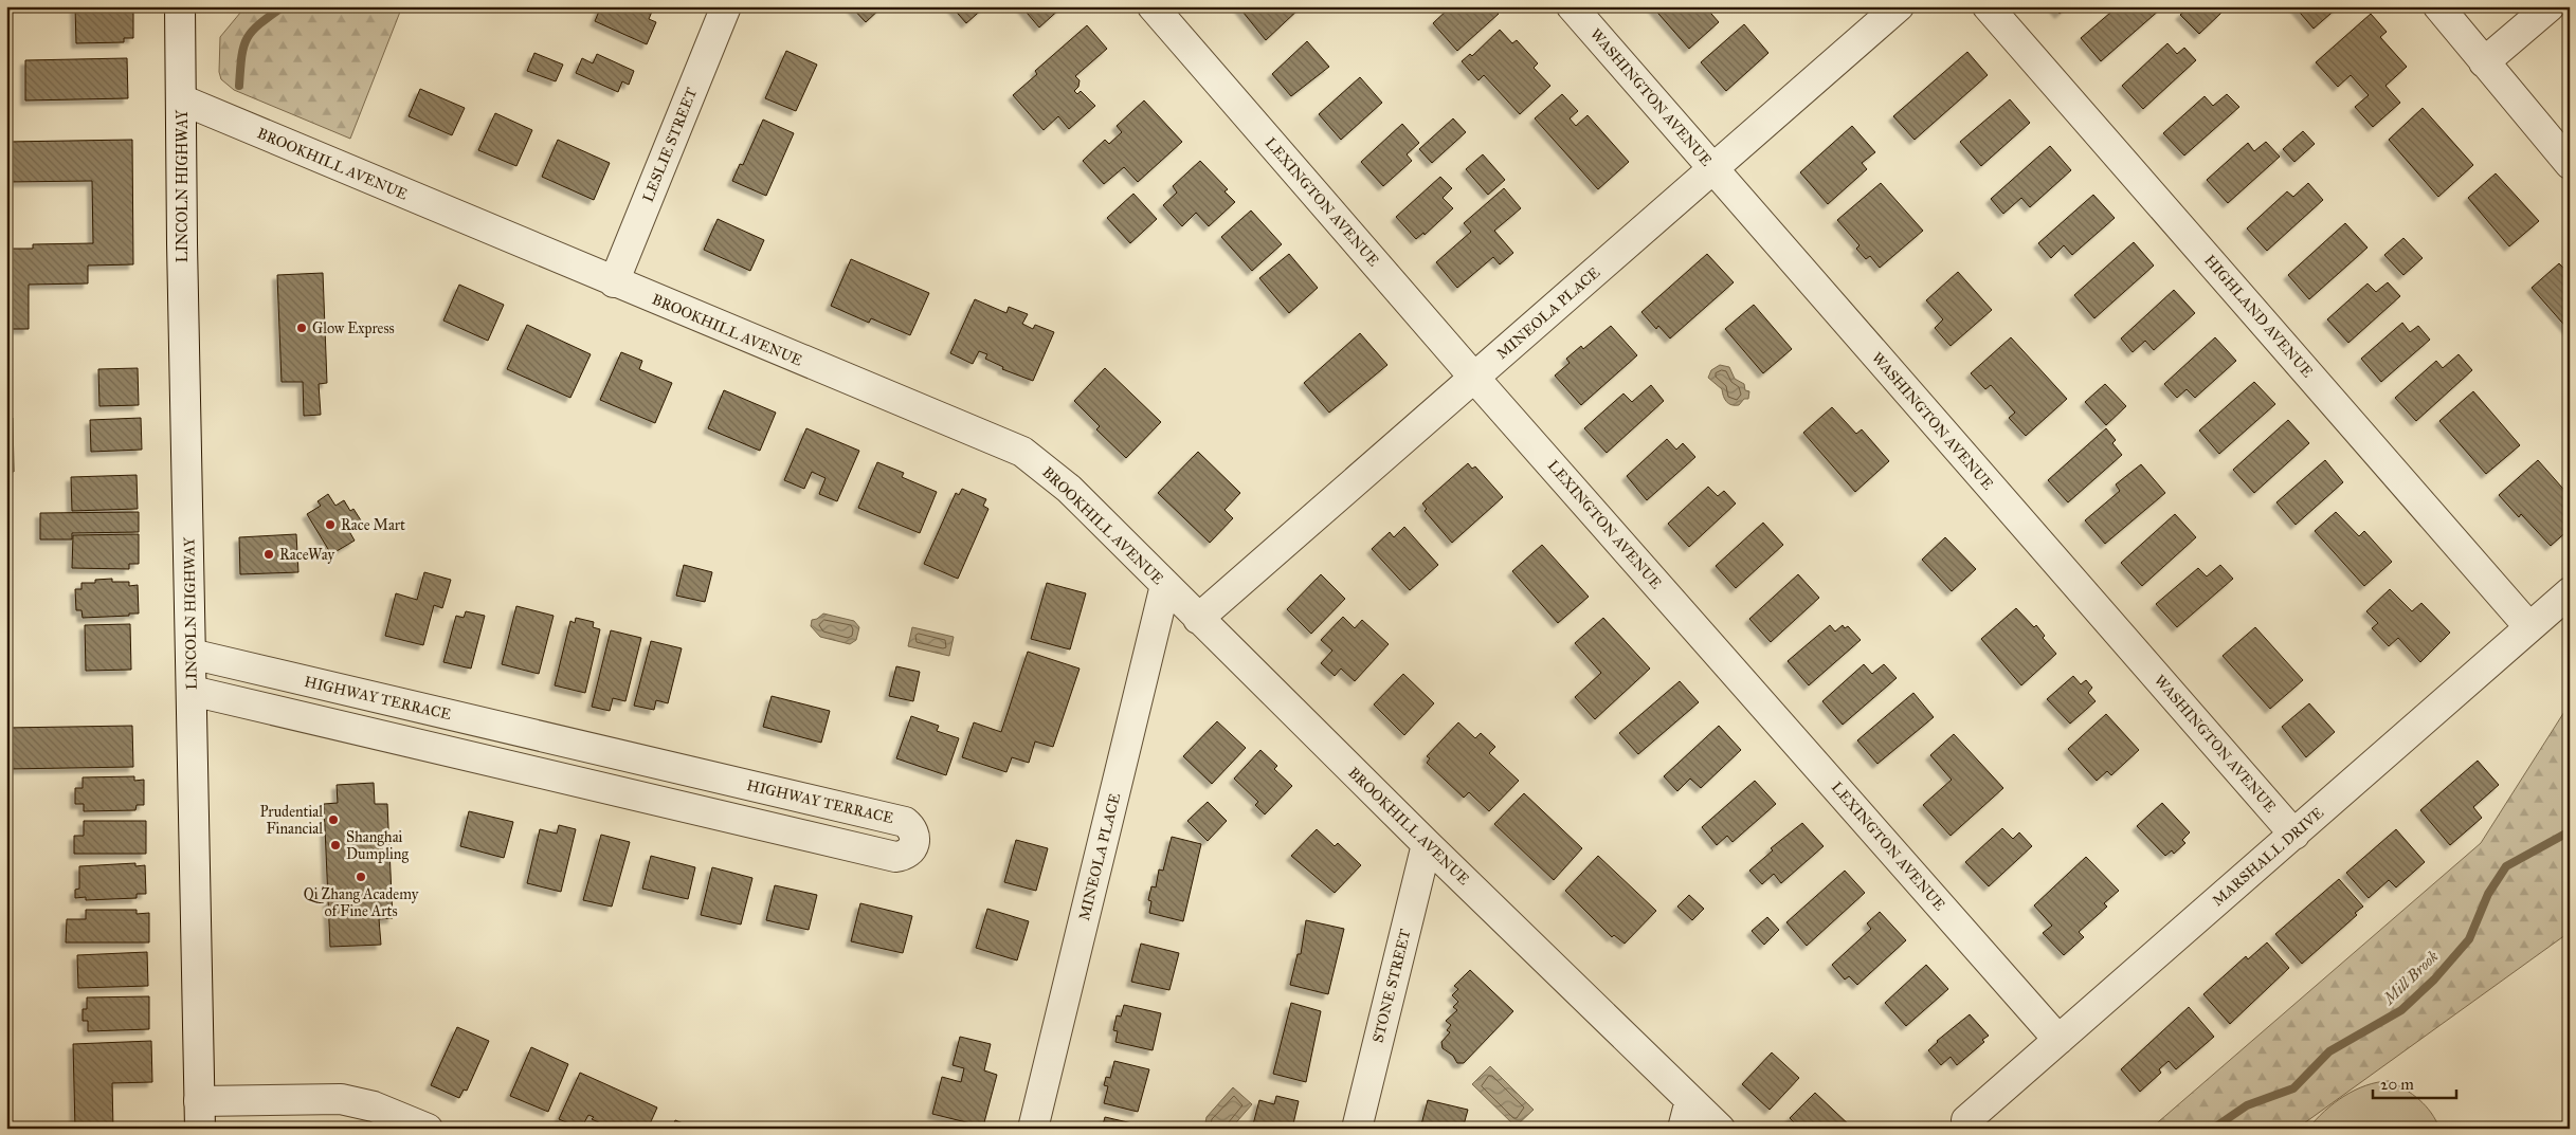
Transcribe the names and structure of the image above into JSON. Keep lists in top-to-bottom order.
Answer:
{
  "streets": {
    "street": [
      "WASHINGTON AVENUE",
      "LESLIE STREET",
      "BROOKHILL AVENUE",
      "LINCOLN HIGHWAY",
      "LEXINGTON AVENUE",
      "MINEOLA PLACE",
      "HIGHLAND AVENUE",
      "HIGHWAY TERRACE",
      "MARSHALL DRIVE",
      "STONE STREET"
    ]
  },
  "crossings": [
    ["WASHINGTON AVENUE", "MINEOLA PLACE"],
    ["WASHINGTON AVENUE", "MARSHALL DRIVE"],
    ["LESLIE STREET", "BROOKHILL AVENUE"],
    ["BROOKHILL AVENUE", "LINCOLN HIGHWAY"],
    ["BROOKHILL AVENUE", "MINEOLA PLACE"],
    ["BROOKHILL AVENUE", "STONE STREET"],
    ["LINCOLN HIGHWAY", "HIGHWAY TERRACE"],
    ["LEXINGTON AVENUE", "MINEOLA PLACE"],
    ["LEXINGTON AVENUE", "MARSHALL DRIVE"],
    ["HIGHLAND AVENUE", "MARSHALL DRIVE"]
  ],
  "water": ["Mill Brook"],
  "places": [
    "Glow Express",
    "Race Mart",
    "RaceWay",
    "Prudential Financial",
    "Shanghai Dumpling",
    "Qi Zhang Academy of Fine Arts"
  ],
  "scale_bar": "20 m"
}
